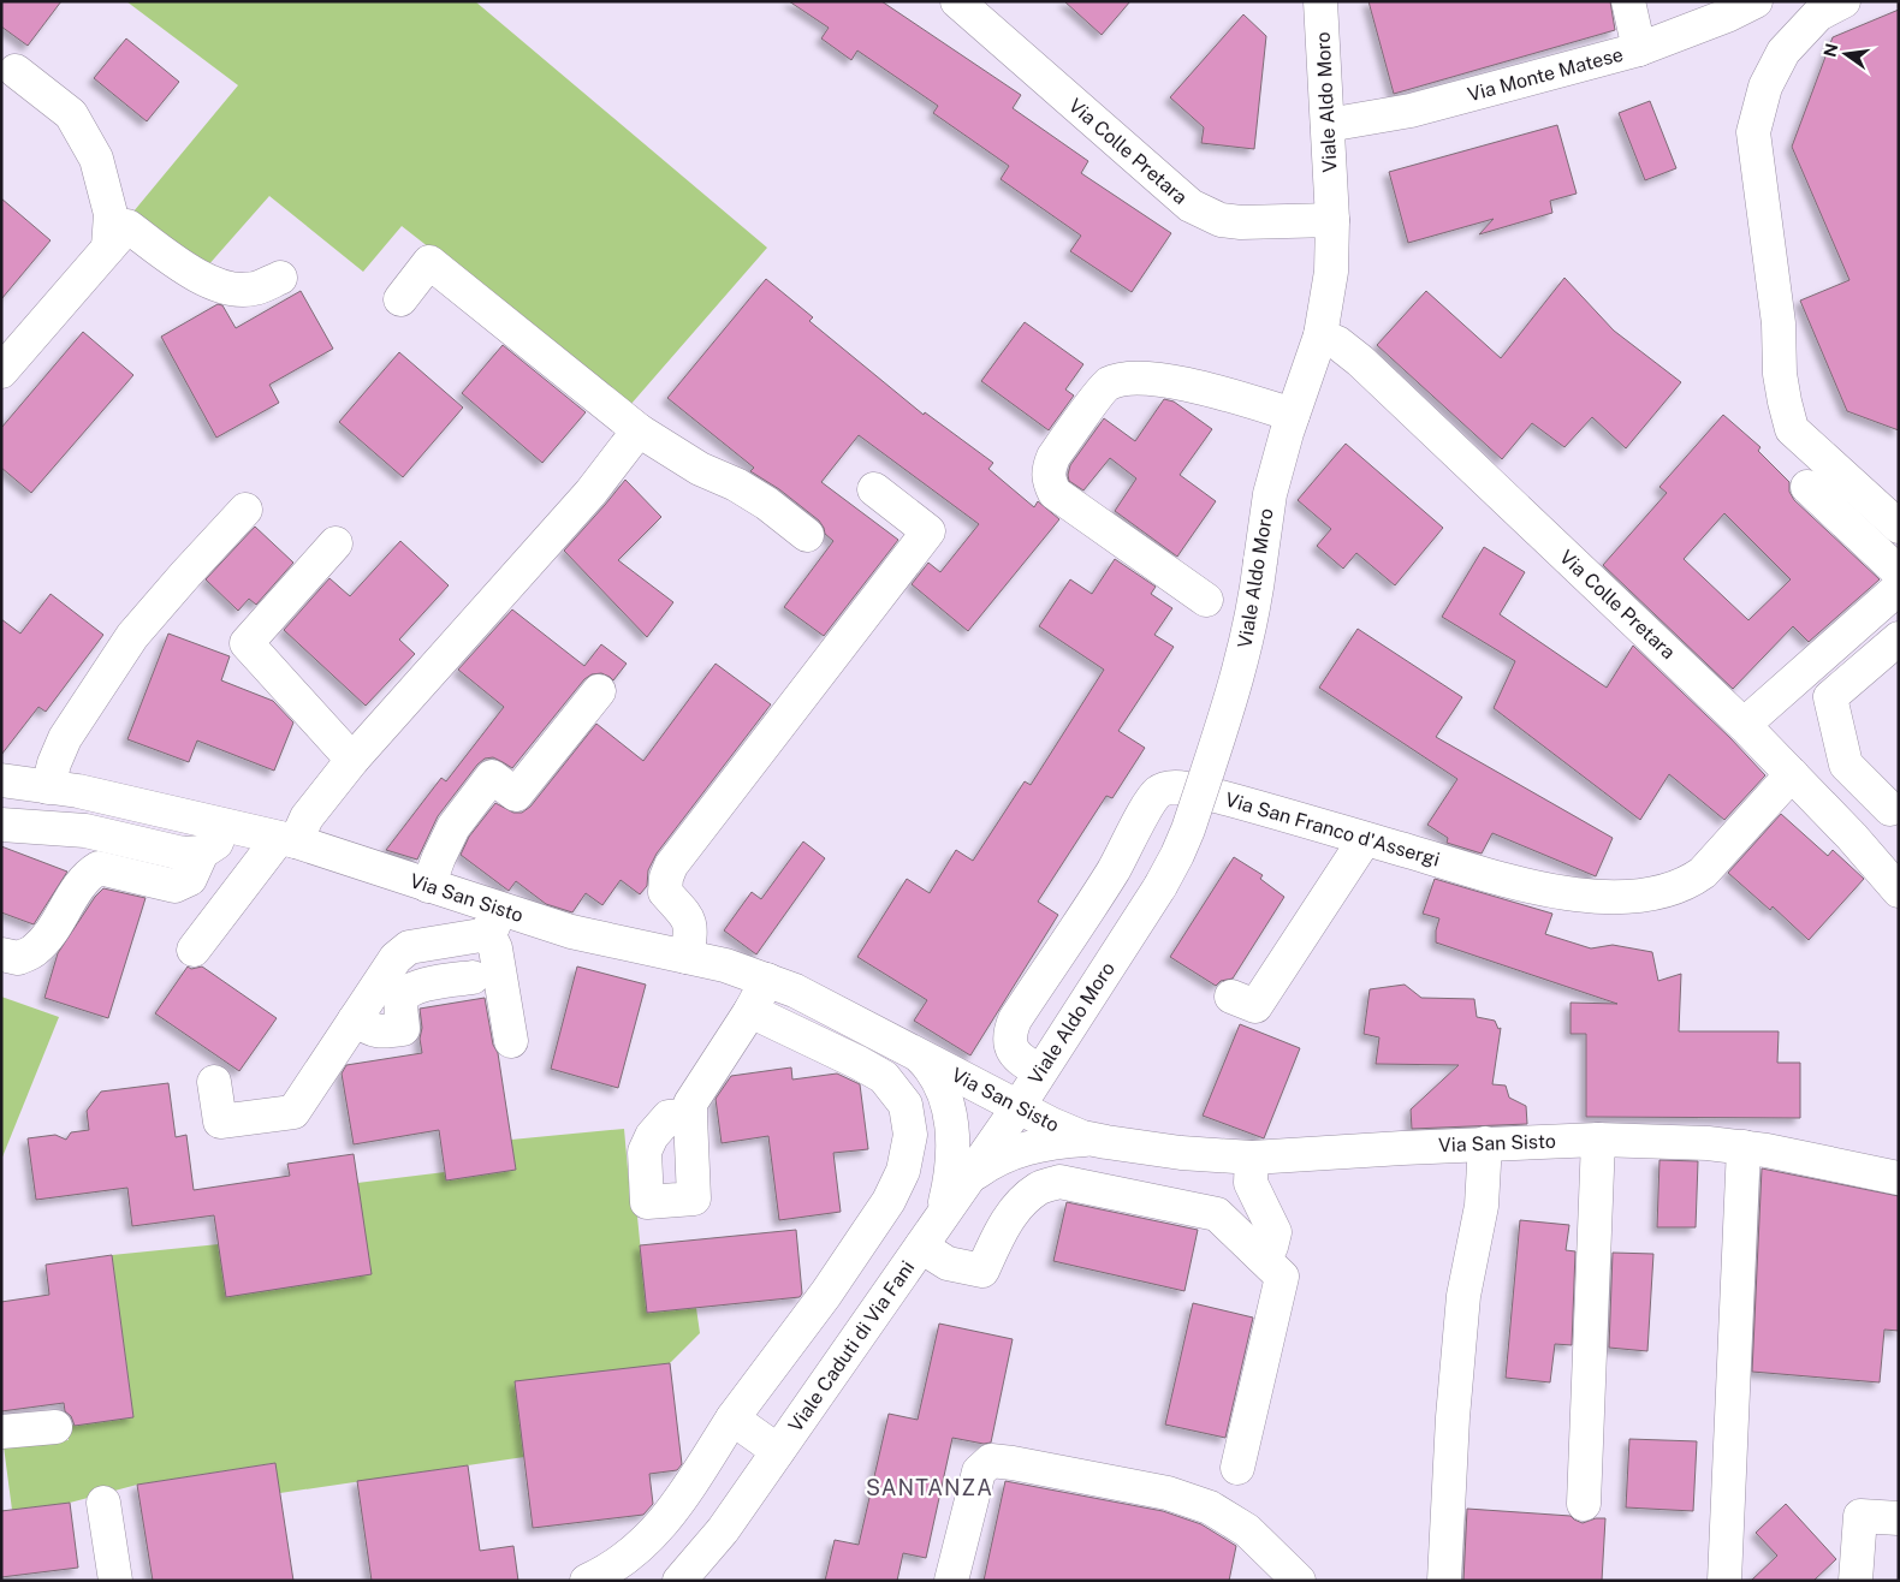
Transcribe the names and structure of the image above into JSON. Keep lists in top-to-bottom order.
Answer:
{
  "streets": {
    "street": [
      "Via Monte Matese",
      "Viale Aldo Moro",
      "Via Colle Pretara",
      "Via San Franco d'Assergi",
      "Via San Sisto",
      "Viale Caduti di Via Fani"
    ]
  },
  "crossings": [
    ["Via Monte Matese", "Viale Aldo Moro"],
    ["Viale Aldo Moro", "Via Colle Pretara"],
    ["Viale Aldo Moro", "Via San Franco d'Assergi"],
    ["Viale Aldo Moro", "Via San Sisto"],
    ["Viale Aldo Moro", "Viale Caduti di Via Fani"],
    ["Via Colle Pretara", "Via San Franco d'Assergi"],
    ["Via San Sisto", "Viale Caduti di Via Fani"]
  ],
  "districts": ["SANTANZA"],
  "north": "left"
}
